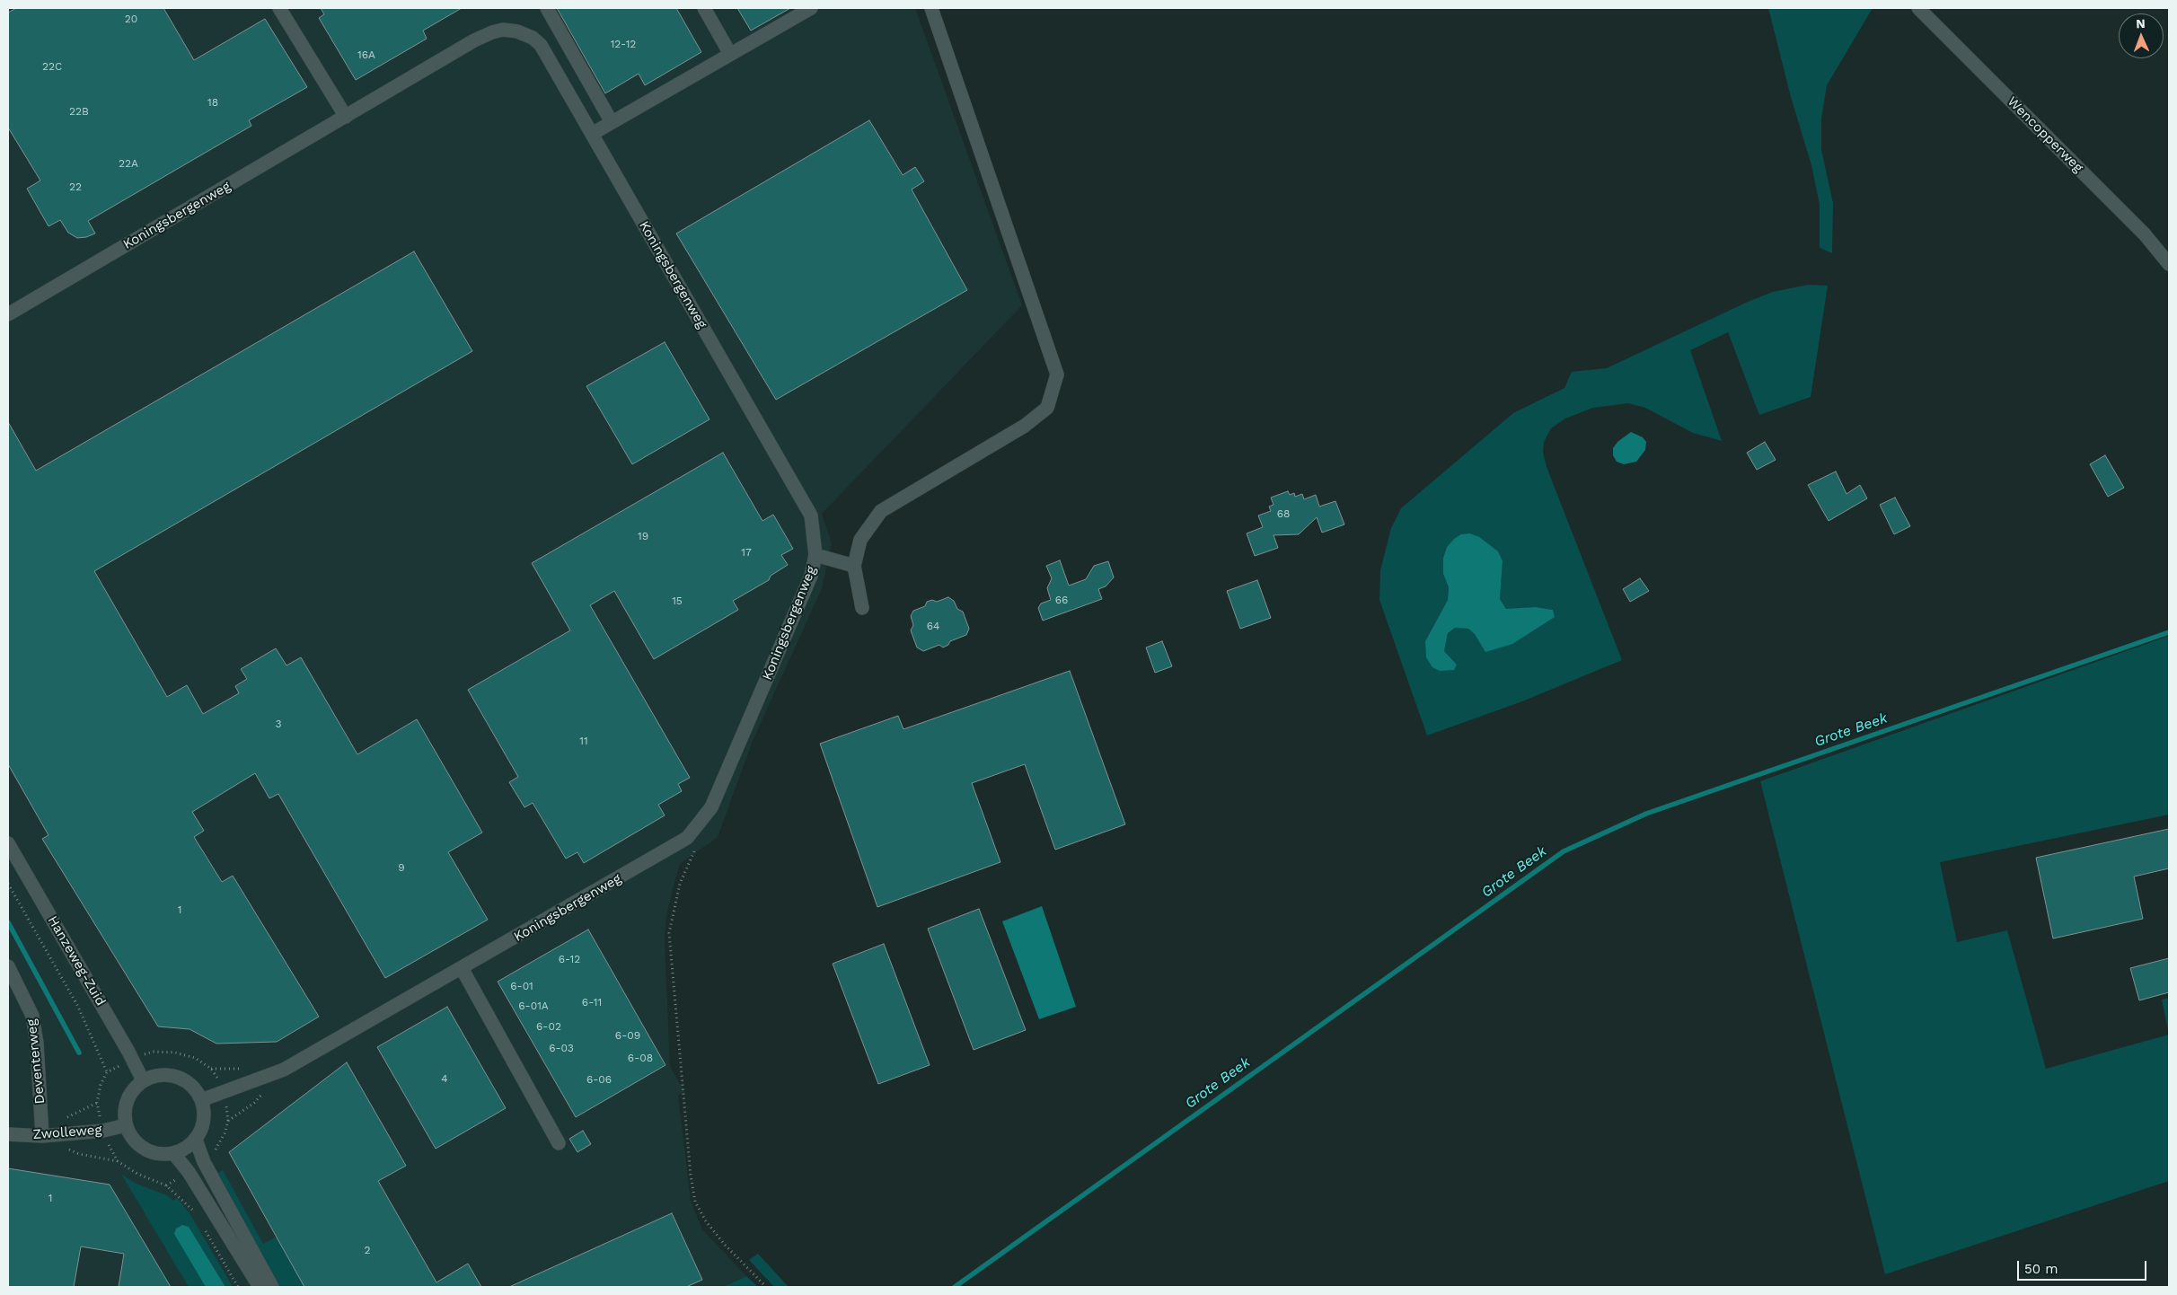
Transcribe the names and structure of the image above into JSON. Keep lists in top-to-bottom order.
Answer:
{
  "streets": {
    "street": [
      "Wencopperweg",
      "Koningsbergenweg",
      "Hanzeweg-Zuid",
      "Deventerweg",
      "Zwolleweg"
    ]
  },
  "crossings": [
    ["Koningsbergenweg", "Hanzeweg-Zuid"],
    ["Koningsbergenweg", "Zwolleweg"],
    ["Hanzeweg-Zuid", "Zwolleweg"],
    ["Deventerweg", "Zwolleweg"]
  ],
  "water": ["Grote Beek"],
  "house_numbers": [
    "20",
    "12-12",
    "16A",
    "22C",
    "18",
    "22B",
    "22A",
    "22",
    "68",
    "19",
    "17",
    "66",
    "15",
    "64",
    "3",
    "11",
    "9",
    "1",
    "6-12",
    "6-01",
    "6-11",
    "6-01A",
    "6-02",
    "6-09",
    "6-03",
    "6-08",
    "4",
    "6-06",
    "1",
    "2"
  ],
  "scale_bar": "50 m",
  "north": "top"
}
